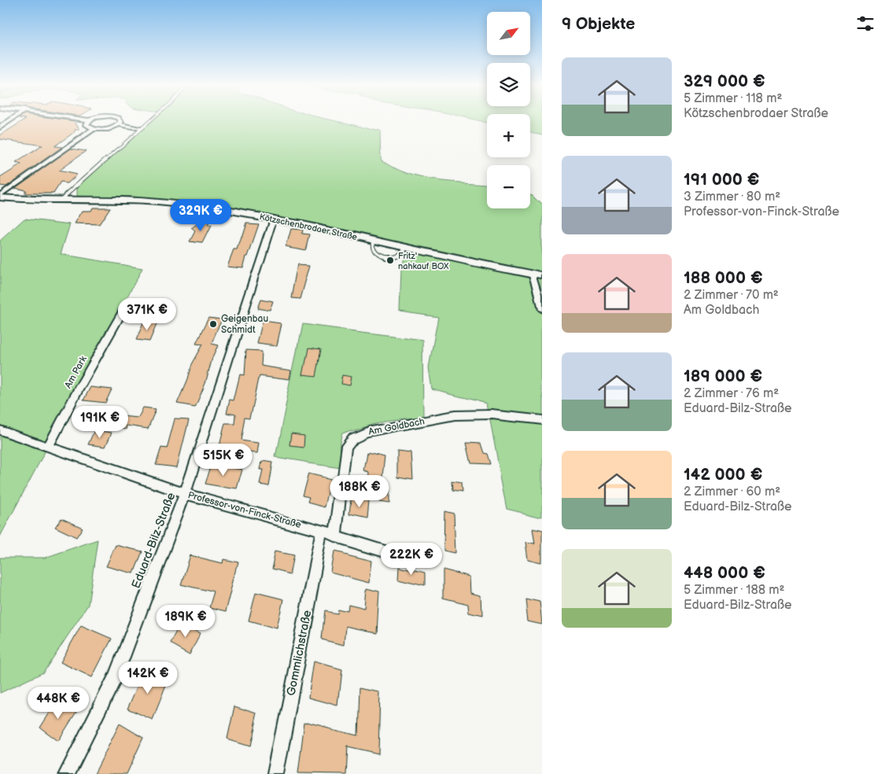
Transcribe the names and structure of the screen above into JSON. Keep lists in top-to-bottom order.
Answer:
{
  "streets": {
    "street": [
      "Kötzschenbrodaer Straße",
      "Am Park",
      "Am Goldbach",
      "Professor-von-Finck-Straße",
      "Eduard-Bilz-Straße",
      "Gommlichstraße"
    ]
  },
  "crossings": [
    ["Kötzschenbrodaer Straße", "Eduard-Bilz-Straße"],
    ["Am Park", "Professor-von-Finck-Straße"],
    ["Am Goldbach", "Professor-von-Finck-Straße"],
    ["Professor-von-Finck-Straße", "Eduard-Bilz-Straße"],
    ["Professor-von-Finck-Straße", "Gommlichstraße"]
  ],
  "places": ["Fritz' nahkauf BOX", "Geigenbau Schmidt"],
  "north": "top right",
  "page": {
    "heading": "9 Objekte",
    "map_buttons": ["+", "−"],
    "list": [
      {
        "name": "329 000 €",
        "note": "5 Zimmer · 118 m² · Kötzschenbrodaer Straße"
      },
      {
        "name": "191 000 €",
        "note": "3 Zimmer · 80 m² · Professor-von-Finck-Straße"
      },
      {
        "name": "188 000 €",
        "note": "2 Zimmer · 70 m² · Am Goldbach"
      },
      {
        "name": "189 000 €",
        "note": "2 Zimmer · 76 m² · Eduard-Bilz-Straße"
      },
      {
        "name": "142 000 €",
        "note": "2 Zimmer · 60 m² · Eduard-Bilz-Straße"
      },
      {
        "name": "448 000 €",
        "note": "5 Zimmer · 188 m² · Eduard-Bilz-Straße"
      }
    ],
    "price": [
      "329K €",
      "371K €",
      "191K €",
      "515K €",
      "188K €",
      "222K €",
      "189K €",
      "142K €",
      "448K €"
    ]
  }
}
